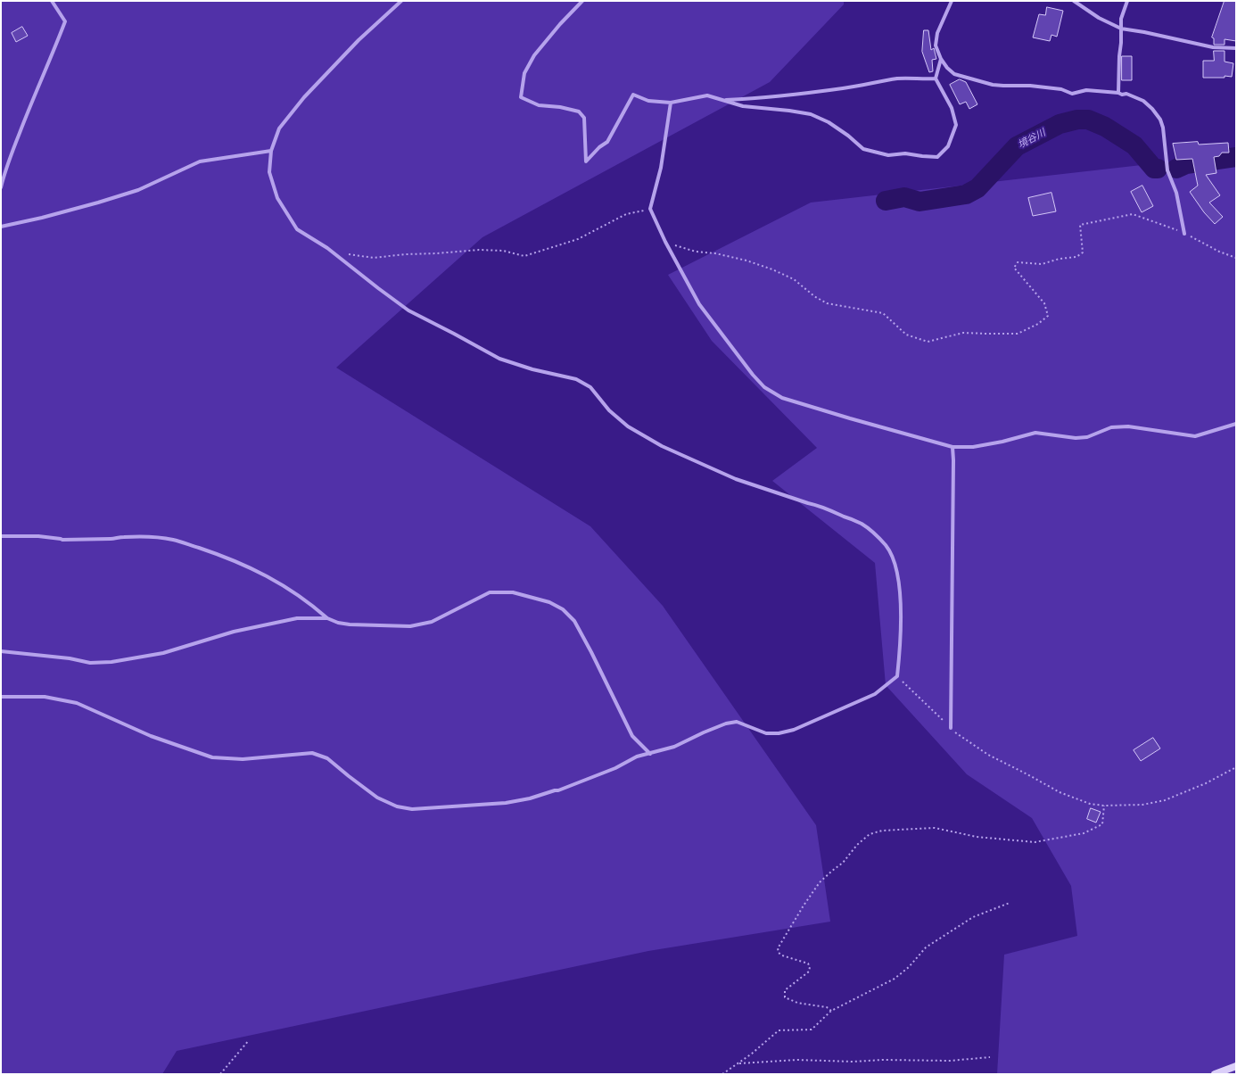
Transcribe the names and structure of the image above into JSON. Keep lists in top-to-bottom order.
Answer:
{
  "water": ["境谷川"]
}
